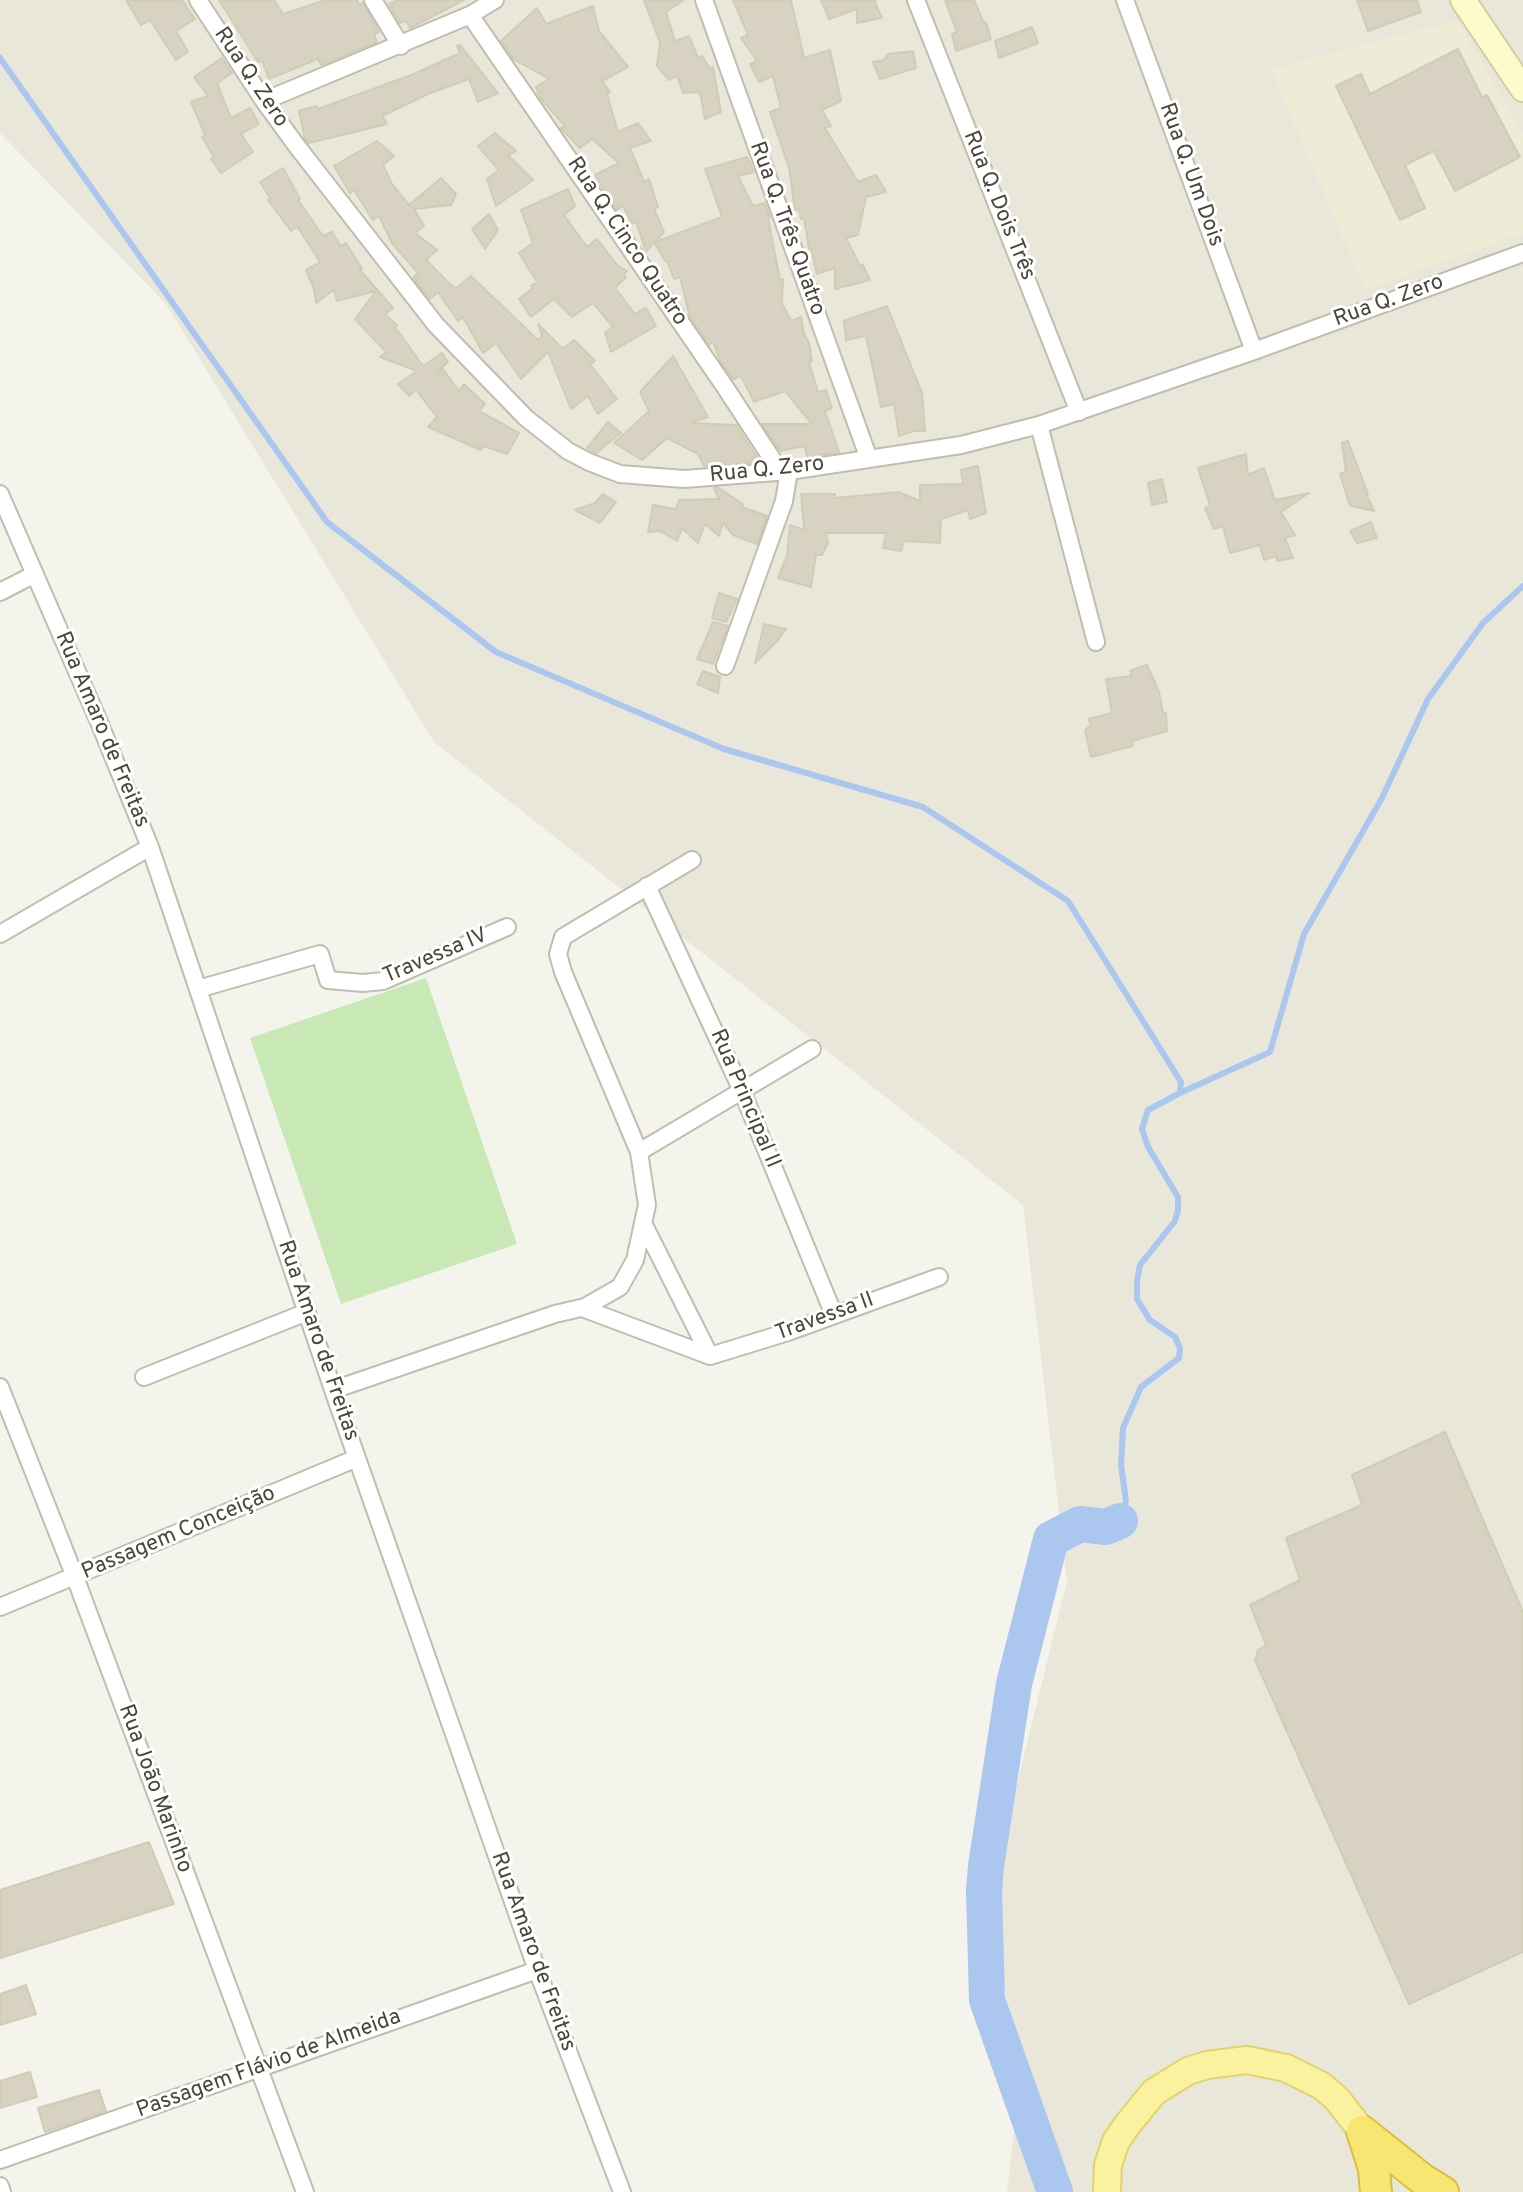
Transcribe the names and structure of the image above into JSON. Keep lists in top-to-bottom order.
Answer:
{
  "streets": {
    "street": [
      "Rua Q. Zero",
      "Rua Q. Um Dois",
      "Rua Q. Dois Três",
      "Rua Q. Três Quatro",
      "Rua Q. Cinco Quatro",
      "Rua Amaro de Freitas",
      "Travessa IV",
      "Rua Principal II",
      "Travessa II",
      "Passagem Conceição",
      "Rua João Marinho",
      "Passagem Flávio de Almeida"
    ]
  },
  "crossings": [
    ["Rua Q. Zero", "Rua Q. Um Dois"],
    ["Rua Q. Zero", "Rua Q. Dois Três"],
    ["Rua Q. Zero", "Rua Q. Três Quatro"],
    ["Rua Q. Zero", "Rua Q. Cinco Quatro"],
    ["Rua Amaro de Freitas", "Travessa IV"],
    ["Rua Amaro de Freitas", "Passagem Conceição"],
    ["Rua Amaro de Freitas", "Passagem Flávio de Almeida"],
    ["Rua Principal II", "Travessa II"],
    ["Passagem Conceição", "Rua João Marinho"],
    ["Rua João Marinho", "Passagem Flávio de Almeida"]
  ]
}
